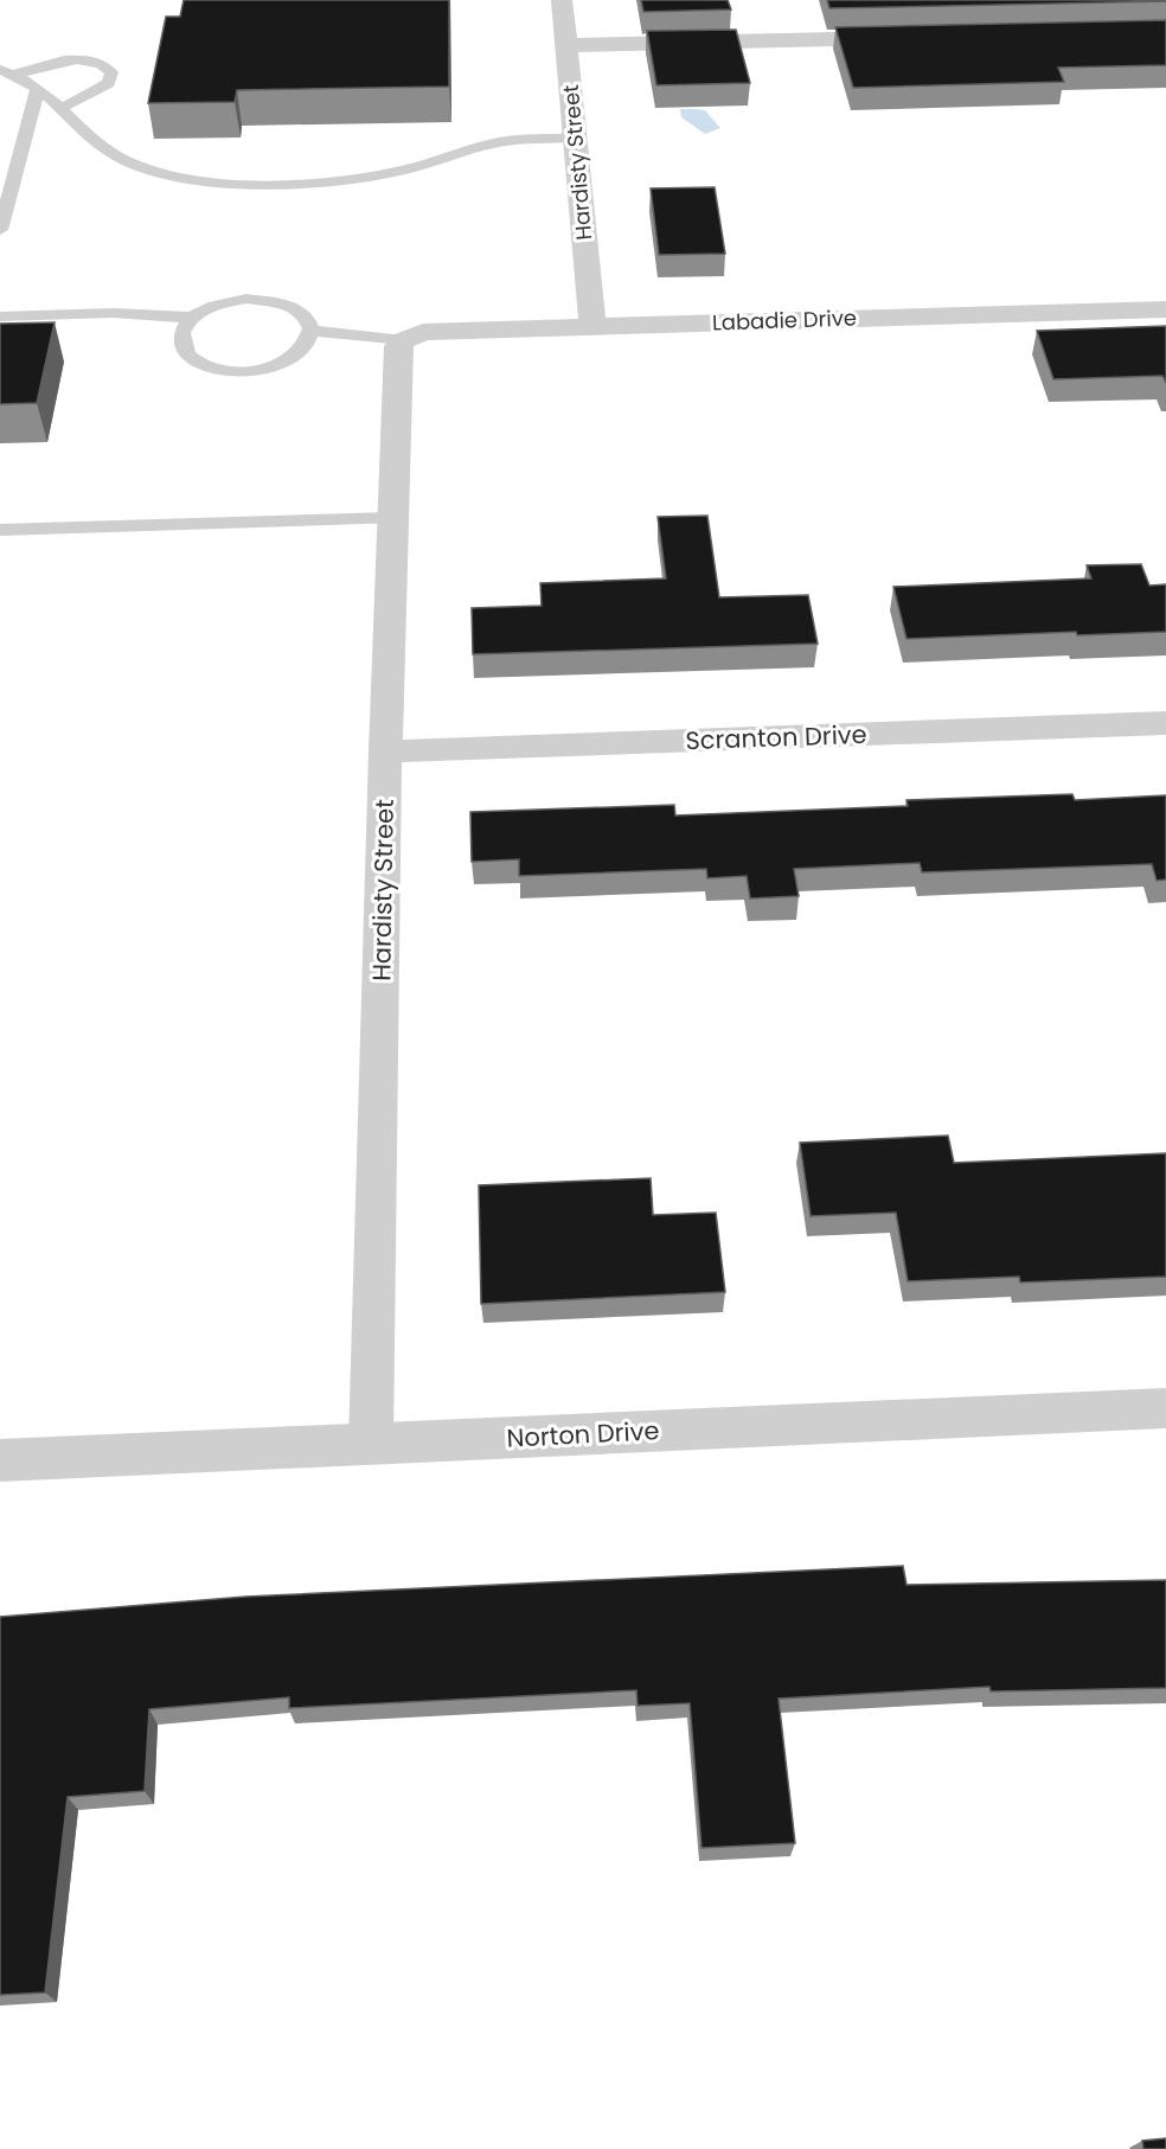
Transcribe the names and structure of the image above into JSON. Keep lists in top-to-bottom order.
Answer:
{
  "streets": {
    "street": [
      "Hardisty Street",
      "Labadie Drive",
      "Scranton Drive",
      "Norton Drive"
    ]
  },
  "crossings": [
    ["Hardisty Street", "Labadie Drive"],
    ["Hardisty Street", "Scranton Drive"],
    ["Hardisty Street", "Norton Drive"]
  ]
}
